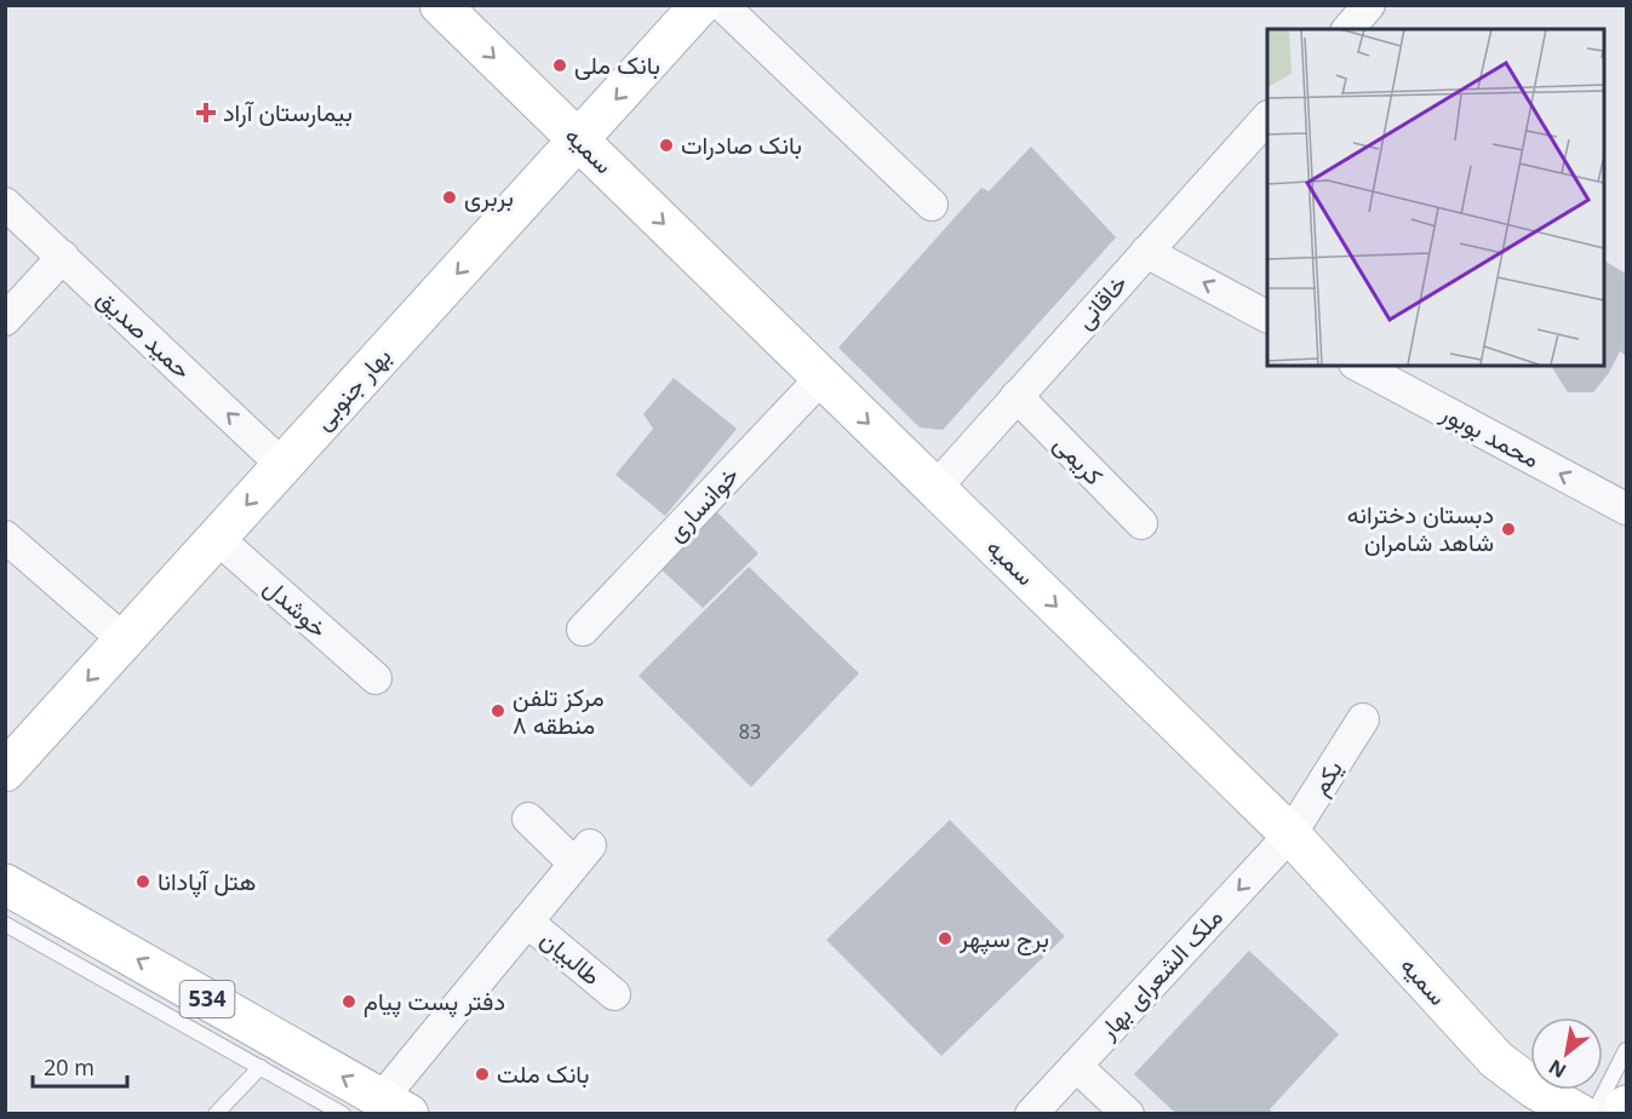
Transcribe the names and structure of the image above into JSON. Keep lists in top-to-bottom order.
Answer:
{
  "streets": {
    "main road": ["سمیه", "بهار جنوبی", "534"],
    "street": [
      "خاقانی",
      "حمید صدیق",
      "محمد بوبور",
      "کریمی",
      "خوانساری",
      "خوشدل",
      "یکم",
      "طالبیان",
      "ملک الشعرای بهار"
    ]
  },
  "crossings": [
    ["سمیه", "خاقانی"],
    ["سمیه", "بهار جنوبی"],
    ["سمیه", "خوانساری"],
    ["سمیه", "یکم"],
    ["سمیه", "ملک الشعرای بهار"],
    ["خاقانی", "کریمی"],
    ["حمید صدیق", "بهار جنوبی"],
    ["بهار جنوبی", "خوشدل"],
    ["یکم", "ملک الشعرای بهار"],
    ["طالبیان", "534"]
  ],
  "one_way": [
    "سمیه",
    "بهار جنوبی",
    "محمد بوبور",
    "ملک الشعرای بهار"
  ],
  "places": {
    "other": [
      "بانک ملی",
      "بانک صادرات",
      "بربری",
      "دبستان دخترانه شاهد شامران",
      "مرکز تلفن منطقه ۸",
      "هتل آپادانا",
      "برج سپهر",
      "دفتر پست پیام",
      "بانک ملت"
    ],
    "health": ["بیمارستان آراد"]
  },
  "house_numbers": ["83"],
  "scale_bar": "20 m",
  "north": "bottom left"
}
